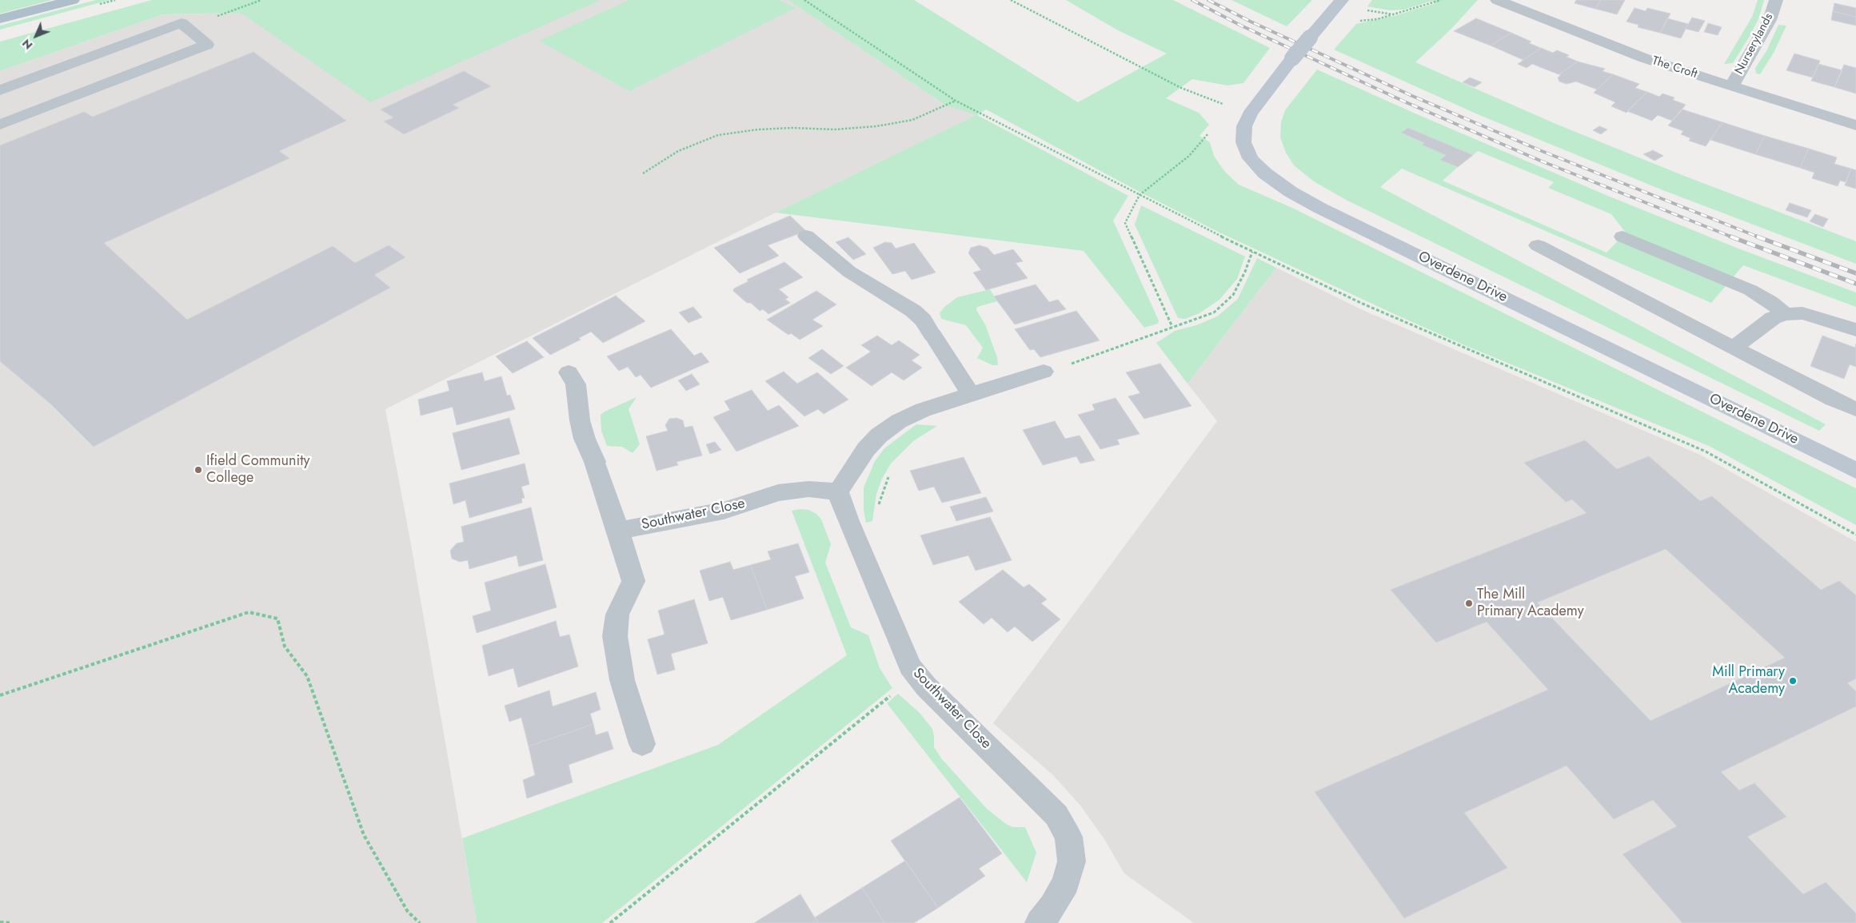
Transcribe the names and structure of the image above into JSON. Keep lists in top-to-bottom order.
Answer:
{
  "streets": {
    "street": [
      "Nurserylands",
      "The Croft",
      "Overdene Drive",
      "Southwater Close"
    ]
  },
  "crossings": [
    ["Nurserylands", "The Croft"]
  ],
  "places": ["Ifield Community College", "The Mill Primary Academy", "Mill Primary Academy"],
  "north": "bottom left"
}
